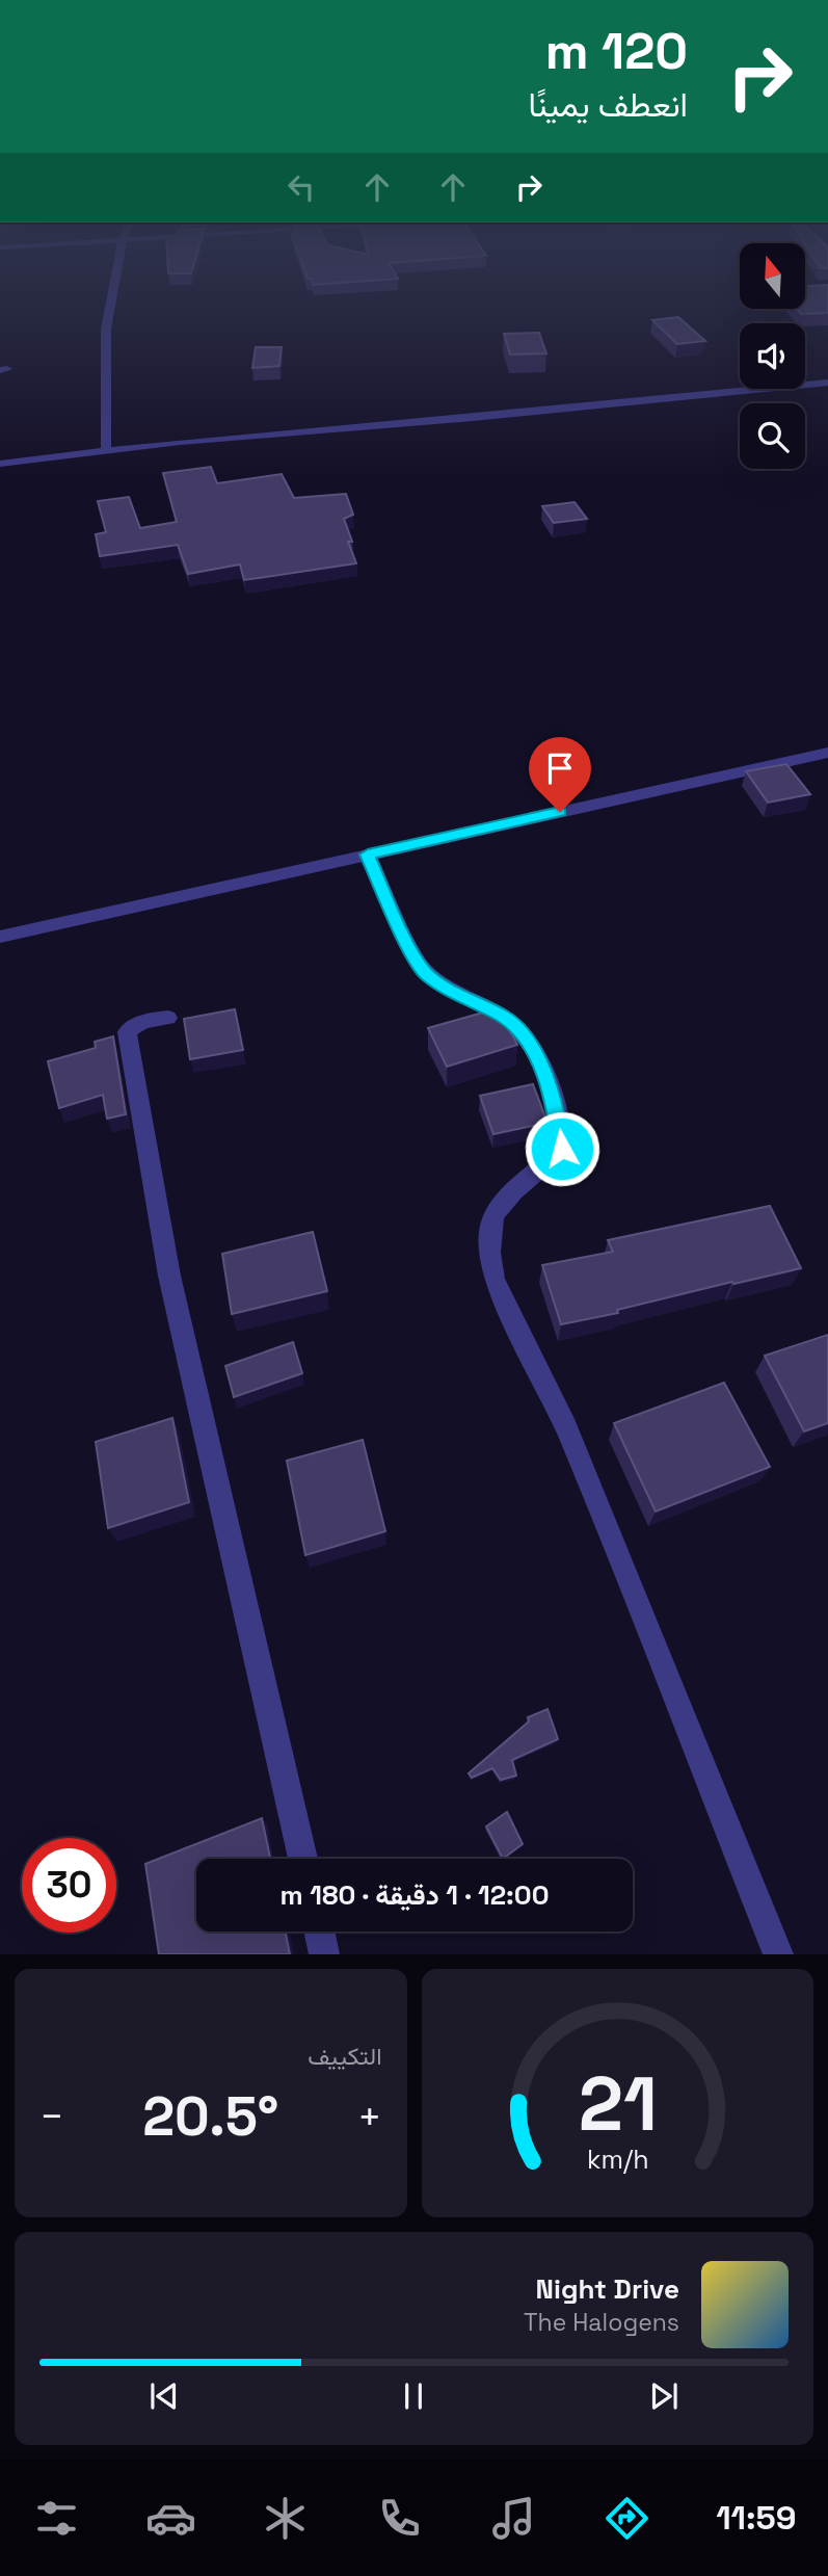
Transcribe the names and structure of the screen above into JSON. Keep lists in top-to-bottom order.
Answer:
{
  "north": "top",
  "page": {
    "turn": ["120 m", "انعطف يمينًا"],
    "limit": "30",
    "trip": "12:00 · 1 دقيقة · 180 m",
    "tile": "التكييف",
    "heat": ["−", "20.5°", "+"],
    "song": ["Night Drive", "The Halogens"],
    "tabs": "11:59",
    "gauge": ["21", "km/h"]
  }
}
